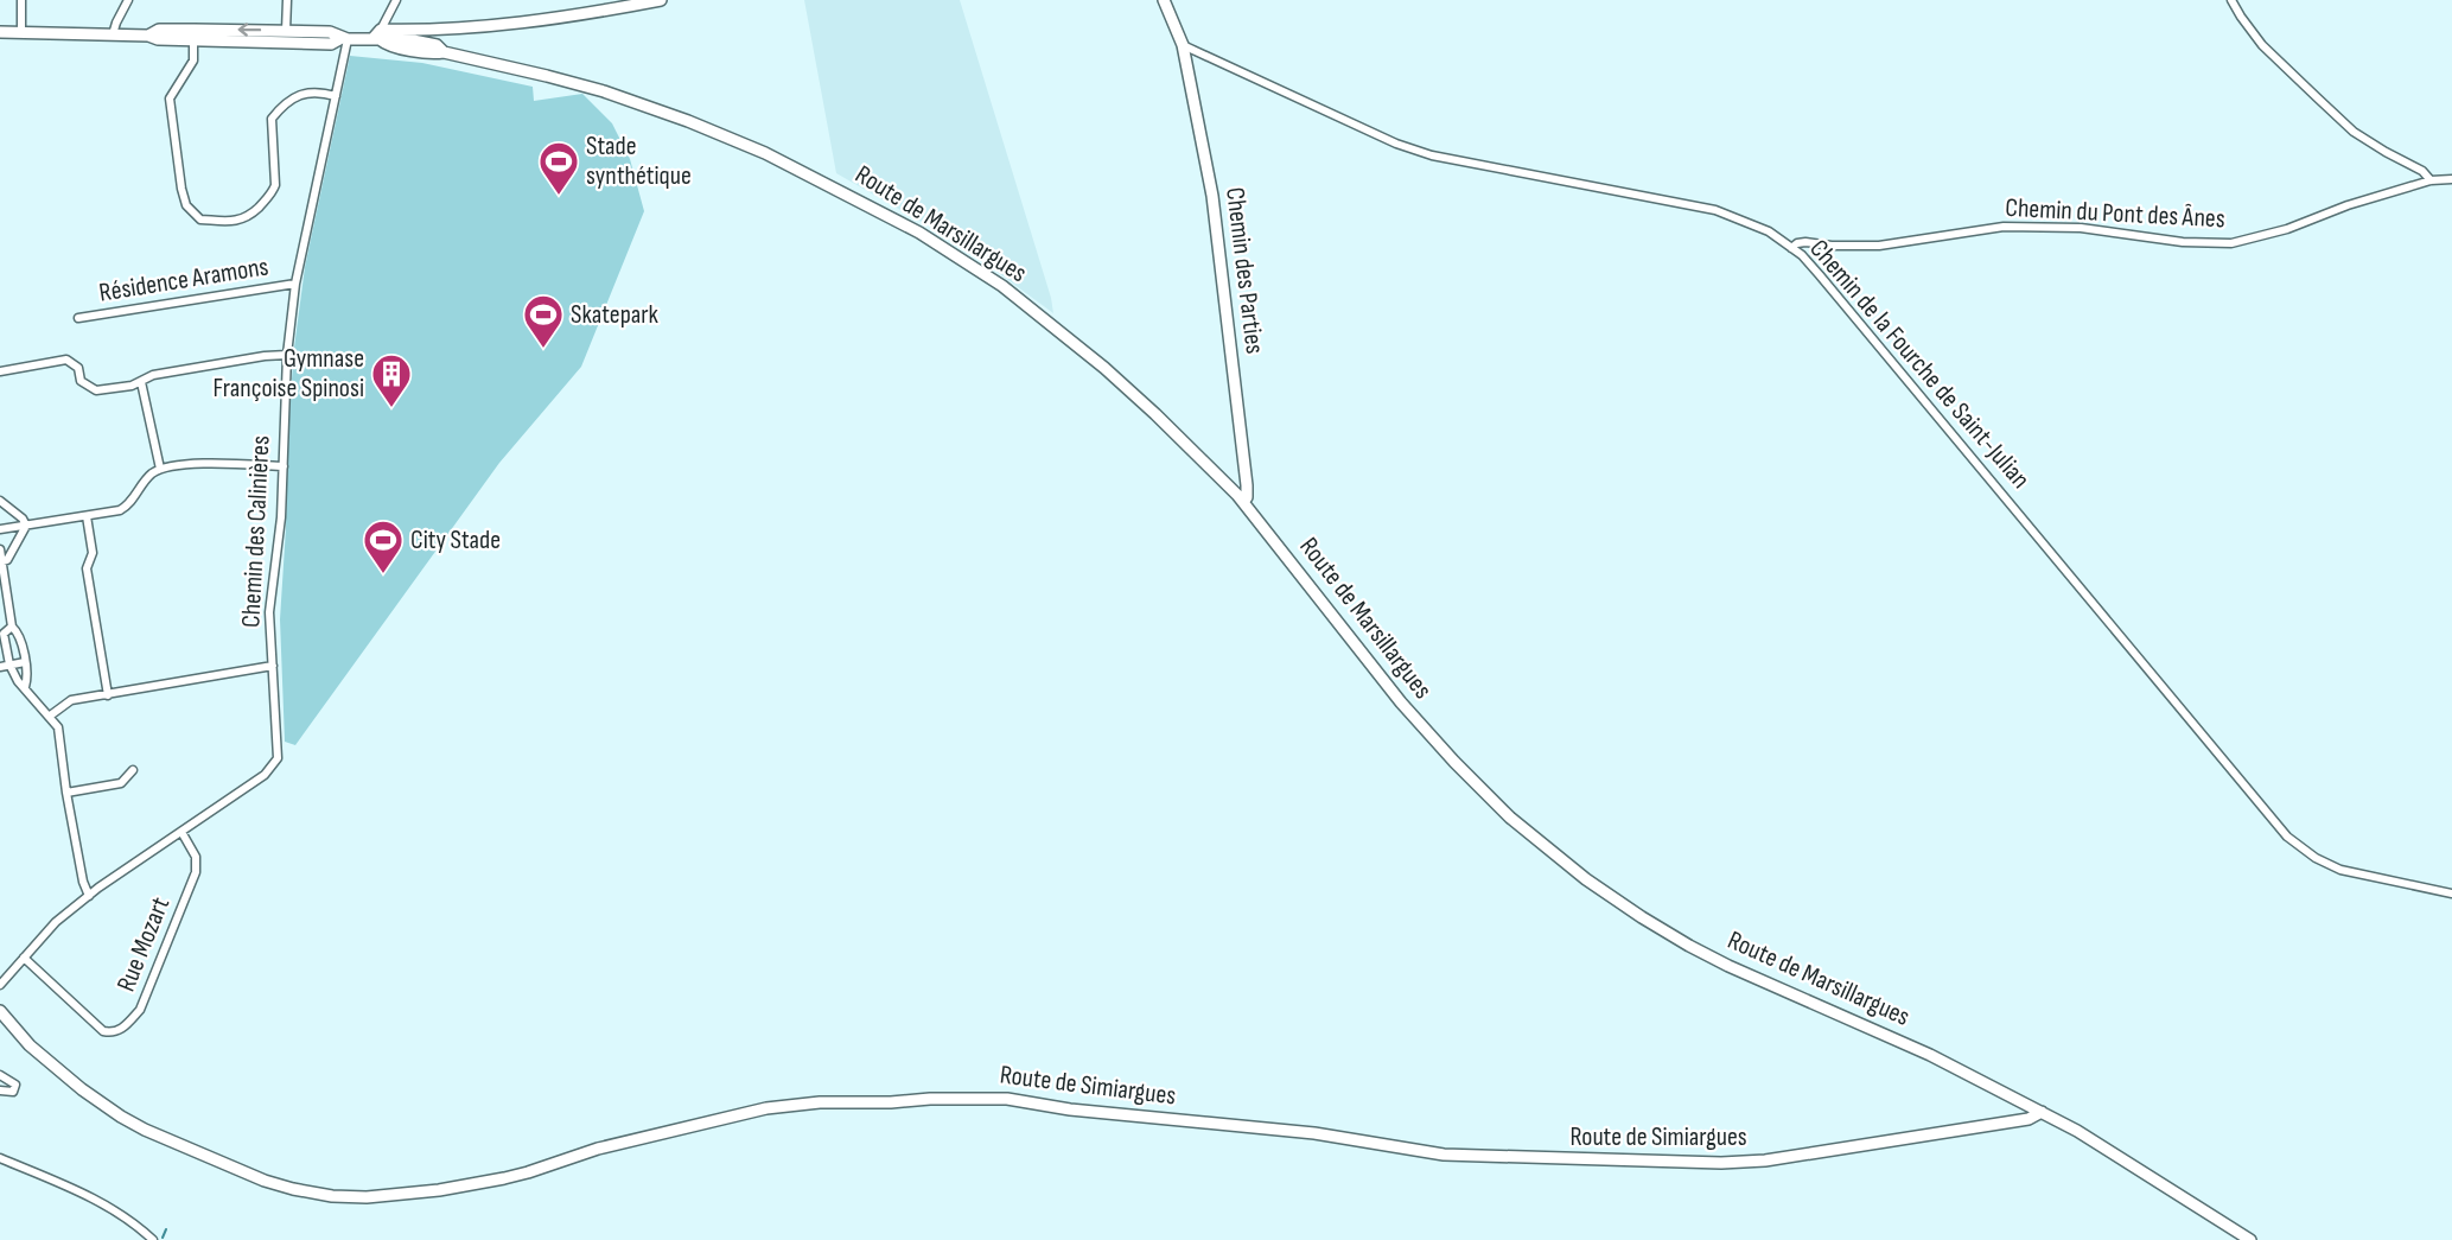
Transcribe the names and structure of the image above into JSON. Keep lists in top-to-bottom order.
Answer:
{
  "streets": {
    "street": [
      "Chemin du Pont des Ânes",
      "Route de Marsillargues",
      "Chemin des Parties",
      "Résidence Aramons",
      "Chemin de la Fourche de Saint-Julian",
      "Chemin des Calinières",
      "Rue Mozart",
      "Route de Simiargues"
    ]
  },
  "crossings": [
    ["Chemin du Pont des Ânes", "Chemin de la Fourche de Saint-Julian"],
    ["Route de Marsillargues", "Chemin des Parties"],
    ["Route de Marsillargues", "Chemin des Calinières"],
    ["Route de Marsillargues", "Route de Simiargues"],
    ["Chemin des Parties", "Chemin de la Fourche de Saint-Julian"],
    ["Résidence Aramons", "Chemin des Calinières"],
    ["Chemin des Calinières", "Rue Mozart"]
  ],
  "places": {
    "sports": ["Stade synthétique", "Skatepark", "City Stade"],
    "building": ["Gymnase Françoise Spinosi"]
  }
}
